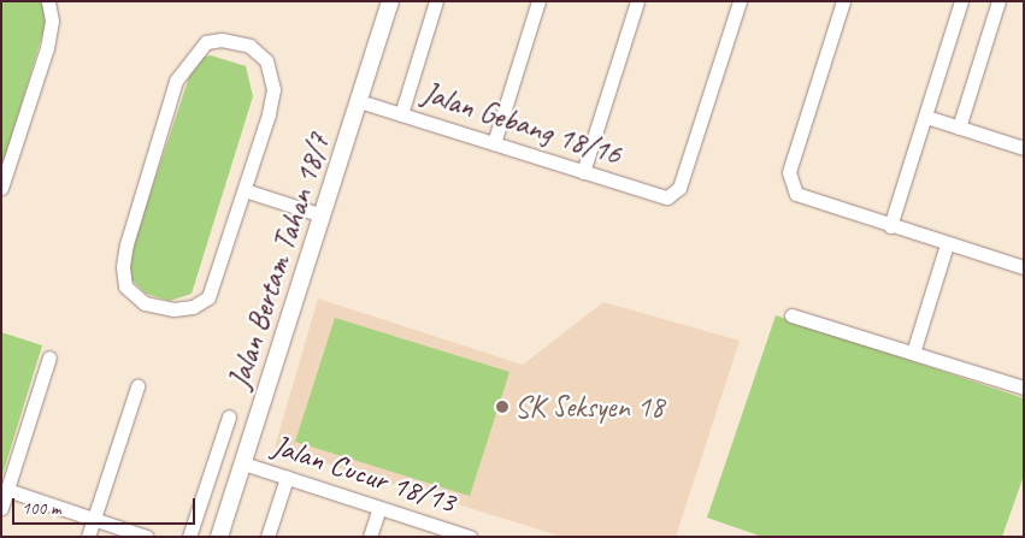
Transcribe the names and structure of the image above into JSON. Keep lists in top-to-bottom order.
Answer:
{
  "streets": {
    "street": ["Jalan Gebang 18/16", "Jalan Bertam Tahan 18/7", "Jalan Cucur 18/13"]
  },
  "crossings": [
    ["Jalan Gebang 18/16", "Jalan Bertam Tahan 18/7"],
    ["Jalan Bertam Tahan 18/7", "Jalan Cucur 18/13"]
  ],
  "places": ["SK Seksyen 18"],
  "scale_bar": "100 m"
}
